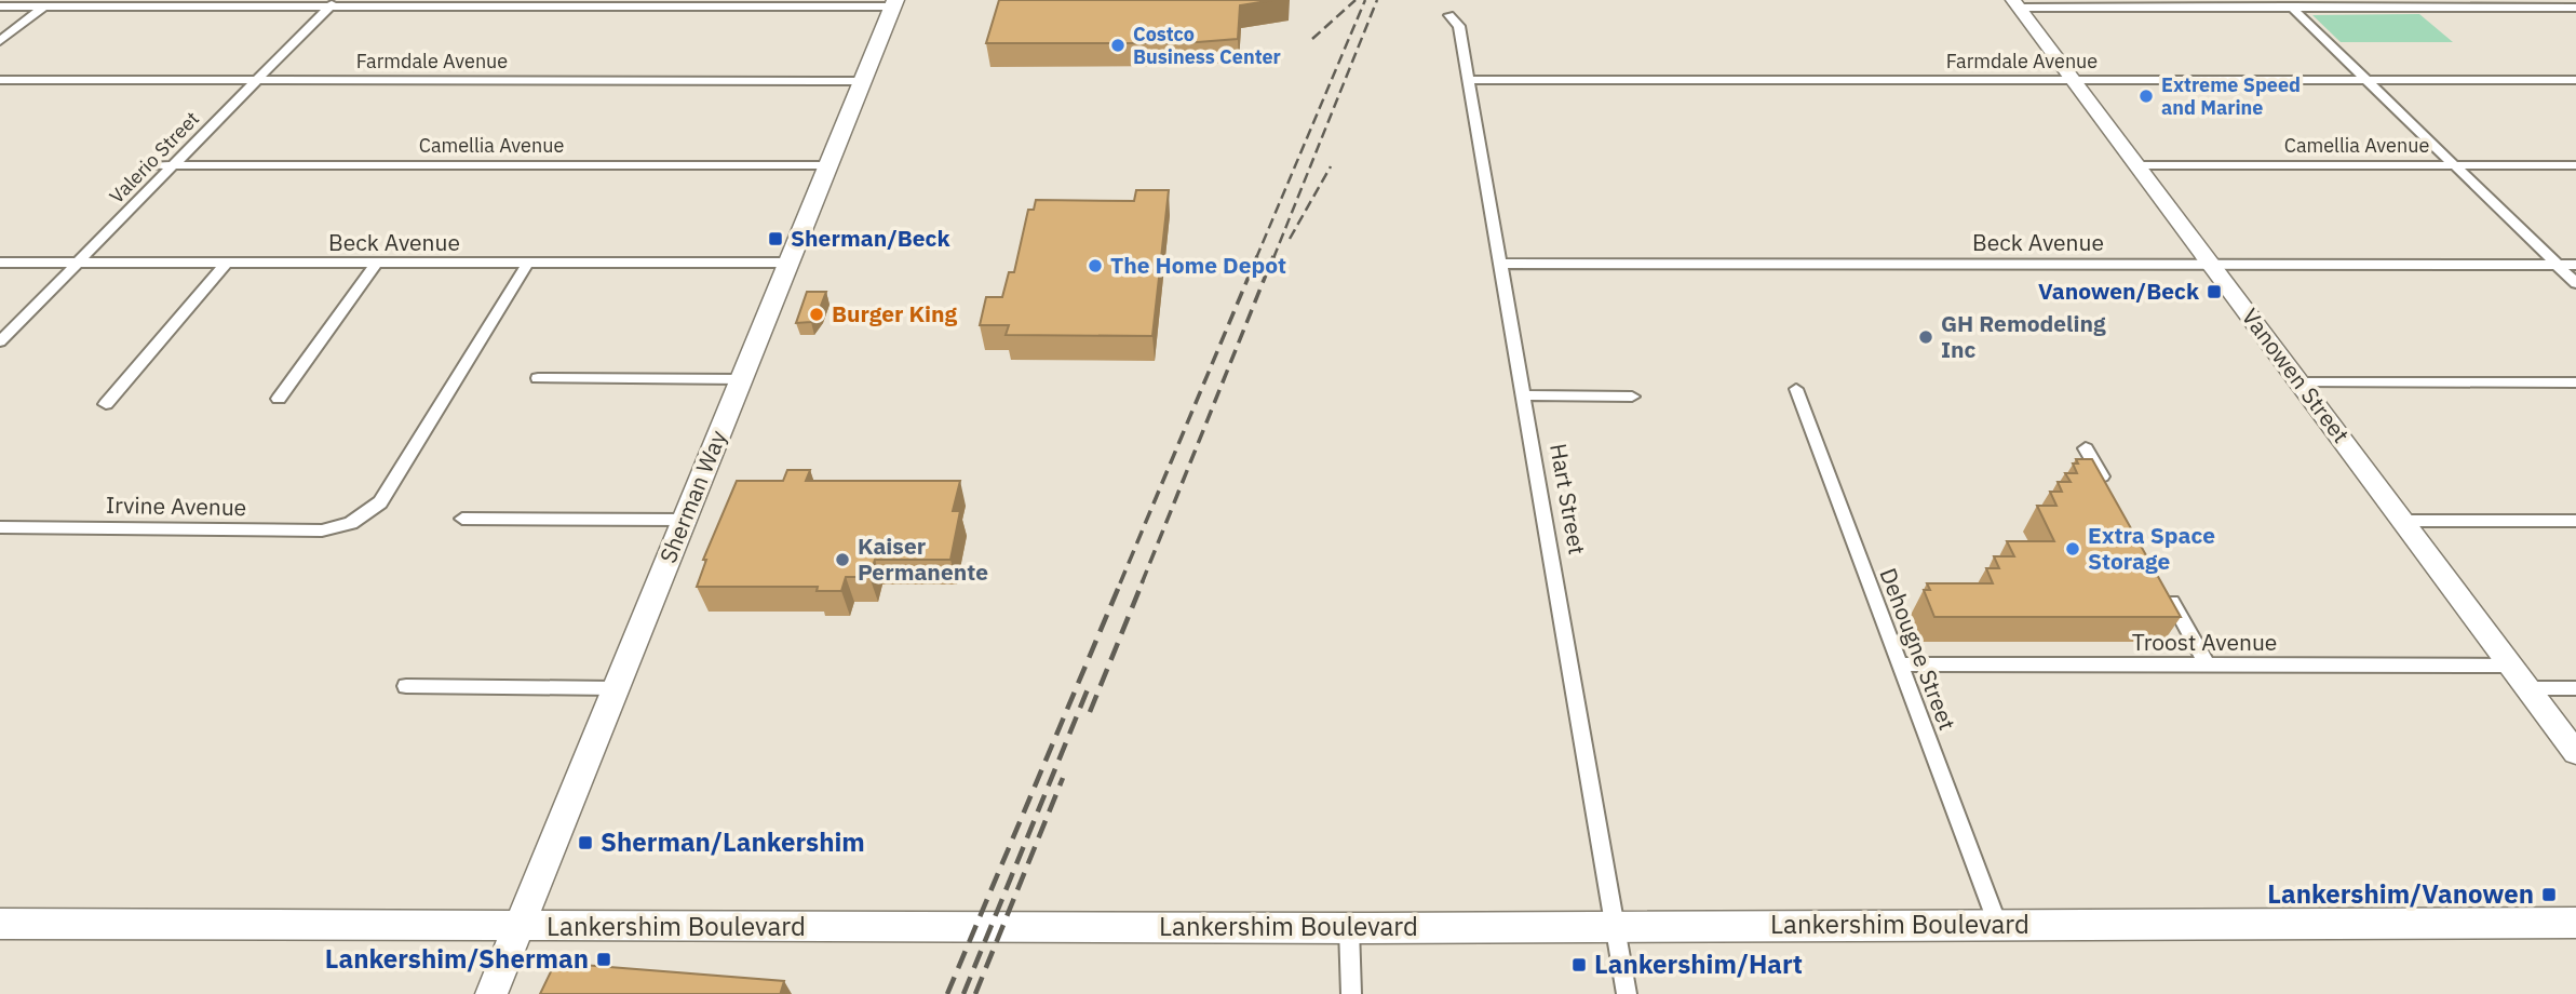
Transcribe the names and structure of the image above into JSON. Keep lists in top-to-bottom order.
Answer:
{
  "streets": {
    "main road": ["Vanowen Street", "Sherman Way", "Lankershim Boulevard"],
    "street": [
      "Farmdale Avenue",
      "Camellia Avenue",
      "Valerio Street",
      "Beck Avenue",
      "Hart Street",
      "Irvine Avenue",
      "Troost Avenue",
      "Dehougne Street"
    ]
  },
  "crossings": [
    ["Farmdale Avenue", "Valerio Street"],
    ["Farmdale Avenue", "Vanowen Street"],
    ["Farmdale Avenue", "Sherman Way"],
    ["Farmdale Avenue", "Hart Street"],
    ["Camellia Avenue", "Valerio Street"],
    ["Camellia Avenue", "Vanowen Street"],
    ["Camellia Avenue", "Sherman Way"],
    ["Valerio Street", "Beck Avenue"],
    ["Beck Avenue", "Vanowen Street"],
    ["Beck Avenue", "Sherman Way"],
    ["Beck Avenue", "Hart Street"],
    ["Beck Avenue", "Irvine Avenue"],
    ["Vanowen Street", "Troost Avenue"],
    ["Sherman Way", "Lankershim Boulevard"],
    ["Hart Street", "Lankershim Boulevard"],
    ["Troost Avenue", "Dehougne Street"],
    ["Dehougne Street", "Lankershim Boulevard"]
  ],
  "places": {
    "other": [
      "Costco Business Center",
      "Extreme Speed and Marine",
      "The Home Depot",
      "Burger King",
      "GH Remodeling Inc",
      "Extra Space Storage",
      "Kaiser Permanente"
    ],
    "transit": [
      "Sherman/Beck",
      "Vanowen/Beck",
      "Sherman/Lankershim",
      "Lankershim/Vanowen",
      "Lankershim/Sherman",
      "Lankershim/Hart"
    ]
  }
}
